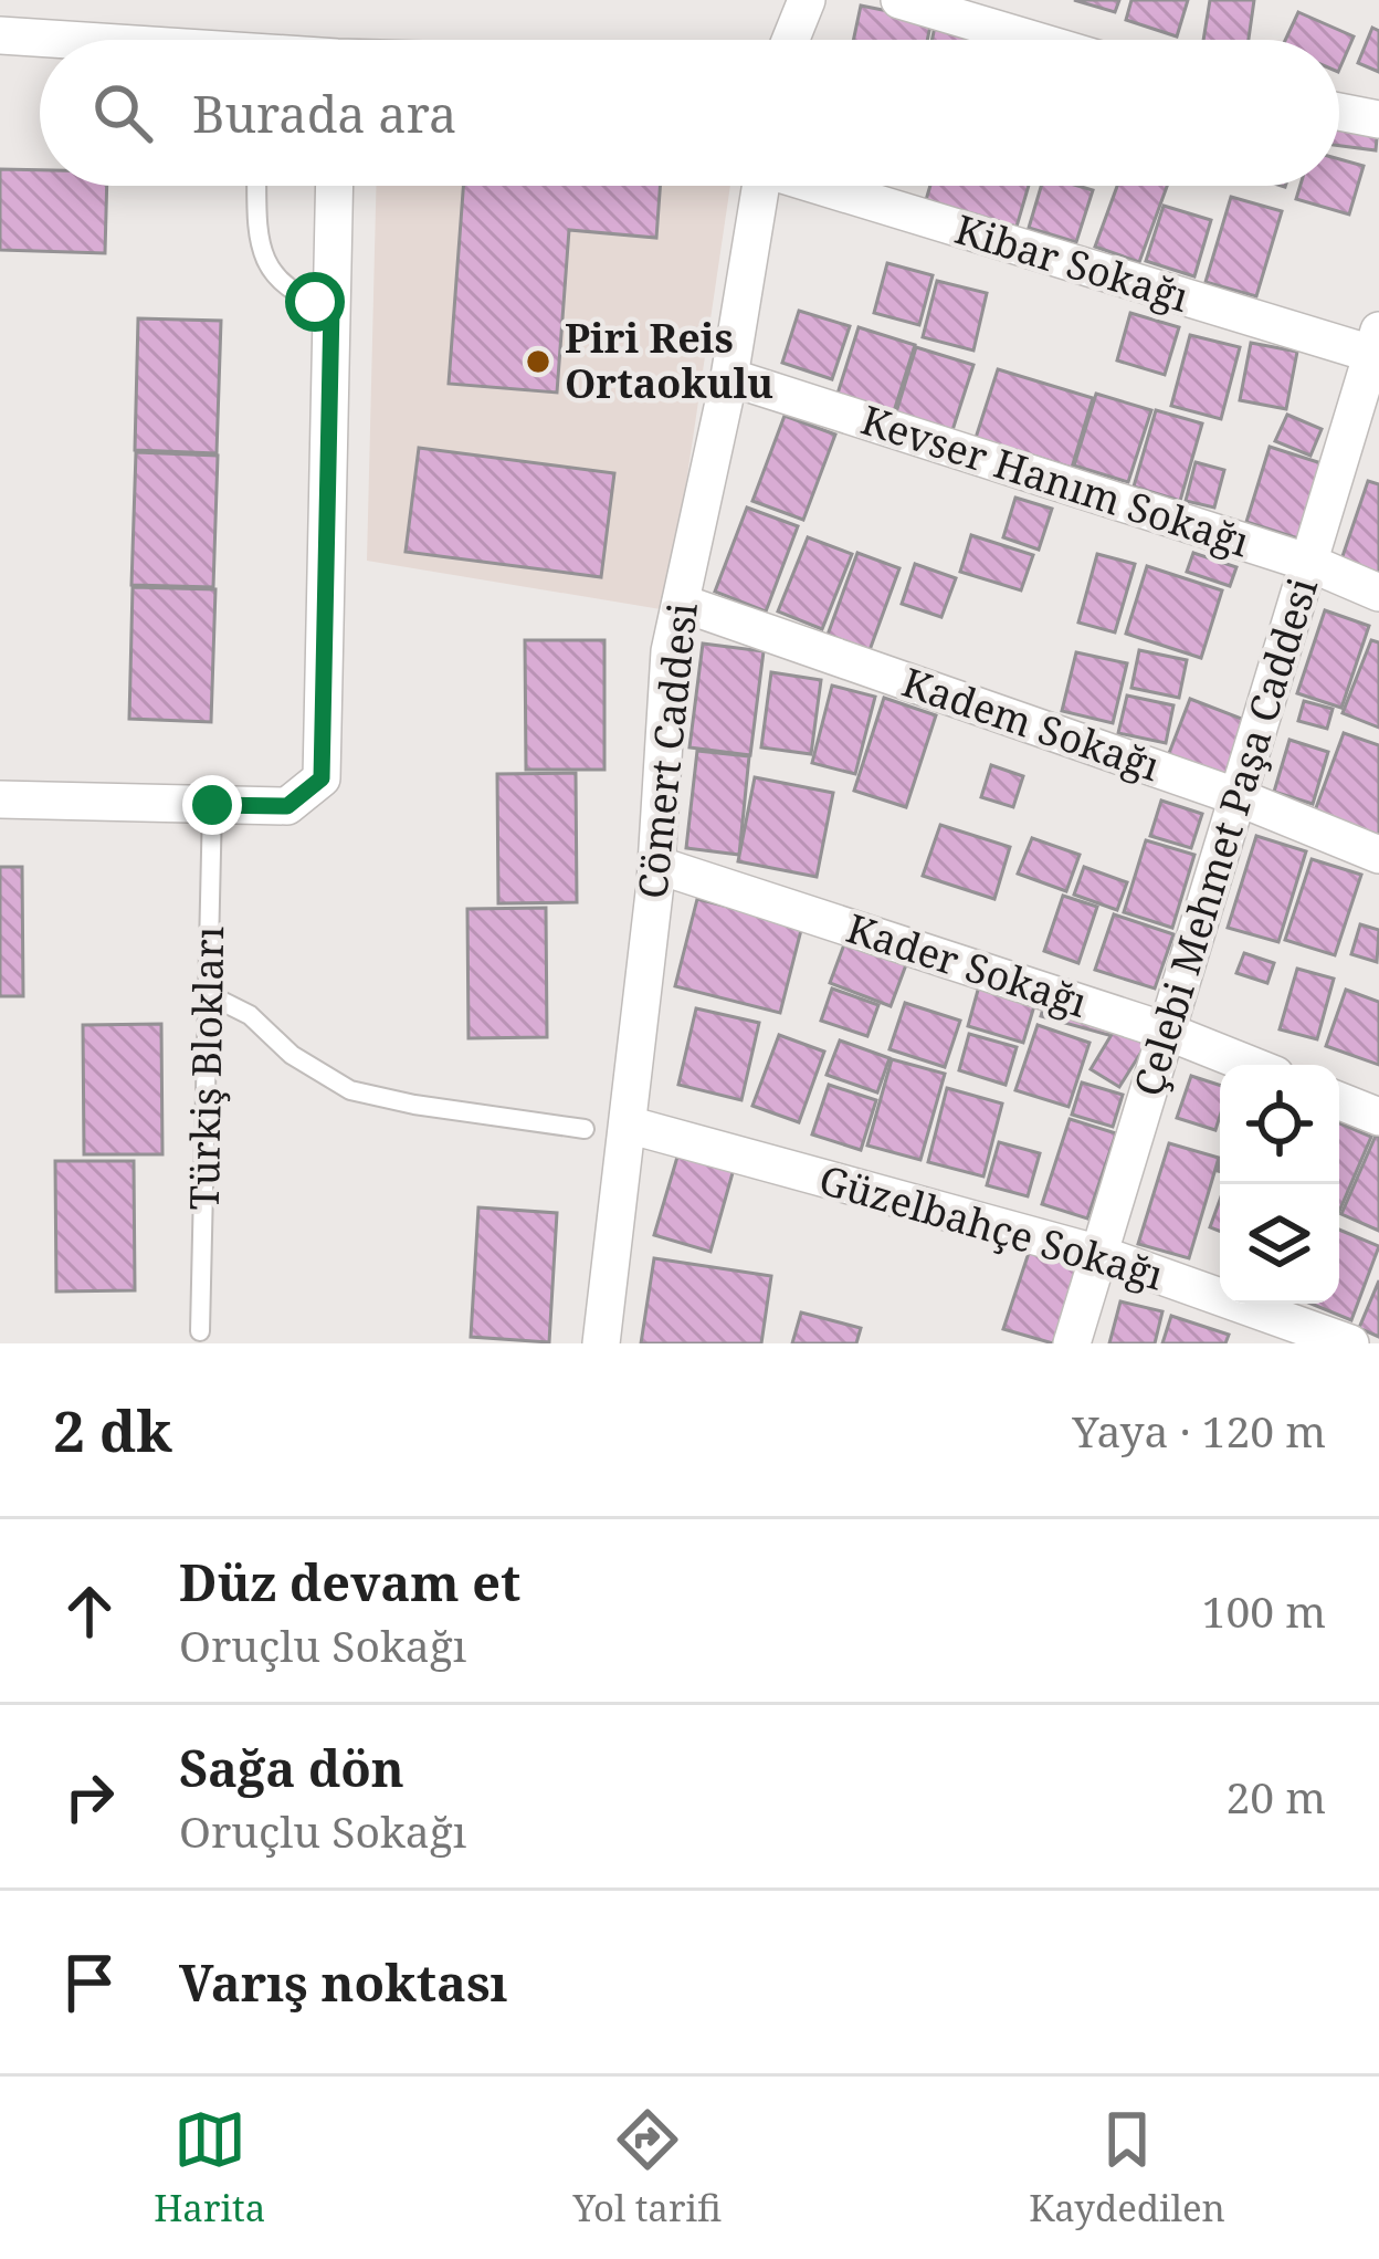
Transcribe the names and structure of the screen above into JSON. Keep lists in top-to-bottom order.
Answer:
{
  "streets": {
    "street": [
      "Kibar Sokağı",
      "Kevser Hanım Sokağı",
      "Kadem Sokağı",
      "Cömert Caddesi",
      "Çelebi Mehmet Paşa Caddesi",
      "Kader Sokağı",
      "Güzelbahçe Sokağı"
    ],
    "lane": ["Türkiş Blokları"]
  },
  "crossings": [
    ["Kibar Sokağı", "Çelebi Mehmet Paşa Caddesi"],
    ["Kevser Hanım Sokağı", "Cömert Caddesi"],
    ["Kevser Hanım Sokağı", "Çelebi Mehmet Paşa Caddesi"],
    ["Kadem Sokağı", "Cömert Caddesi"],
    ["Kadem Sokağı", "Çelebi Mehmet Paşa Caddesi"],
    ["Cömert Caddesi", "Kader Sokağı"],
    ["Cömert Caddesi", "Güzelbahçe Sokağı"],
    ["Çelebi Mehmet Paşa Caddesi", "Kader Sokağı"],
    ["Çelebi Mehmet Paşa Caddesi", "Güzelbahçe Sokağı"]
  ],
  "places": ["Piri Reis Ortaokulu"],
  "page": {
    "search": "Burada ara",
    "heading": ["2 dk", "Yaya · 120 m"],
    "list": [
      ["Düz devam et", "Oruçlu Sokağı", "100 m"],
      ["Sağa dön", "Oruçlu Sokağı", "20 m"],
      "Varış noktası"
    ],
    "nav": ["Harita", "Yol tarifi", "Kaydedilen"]
  }
}
